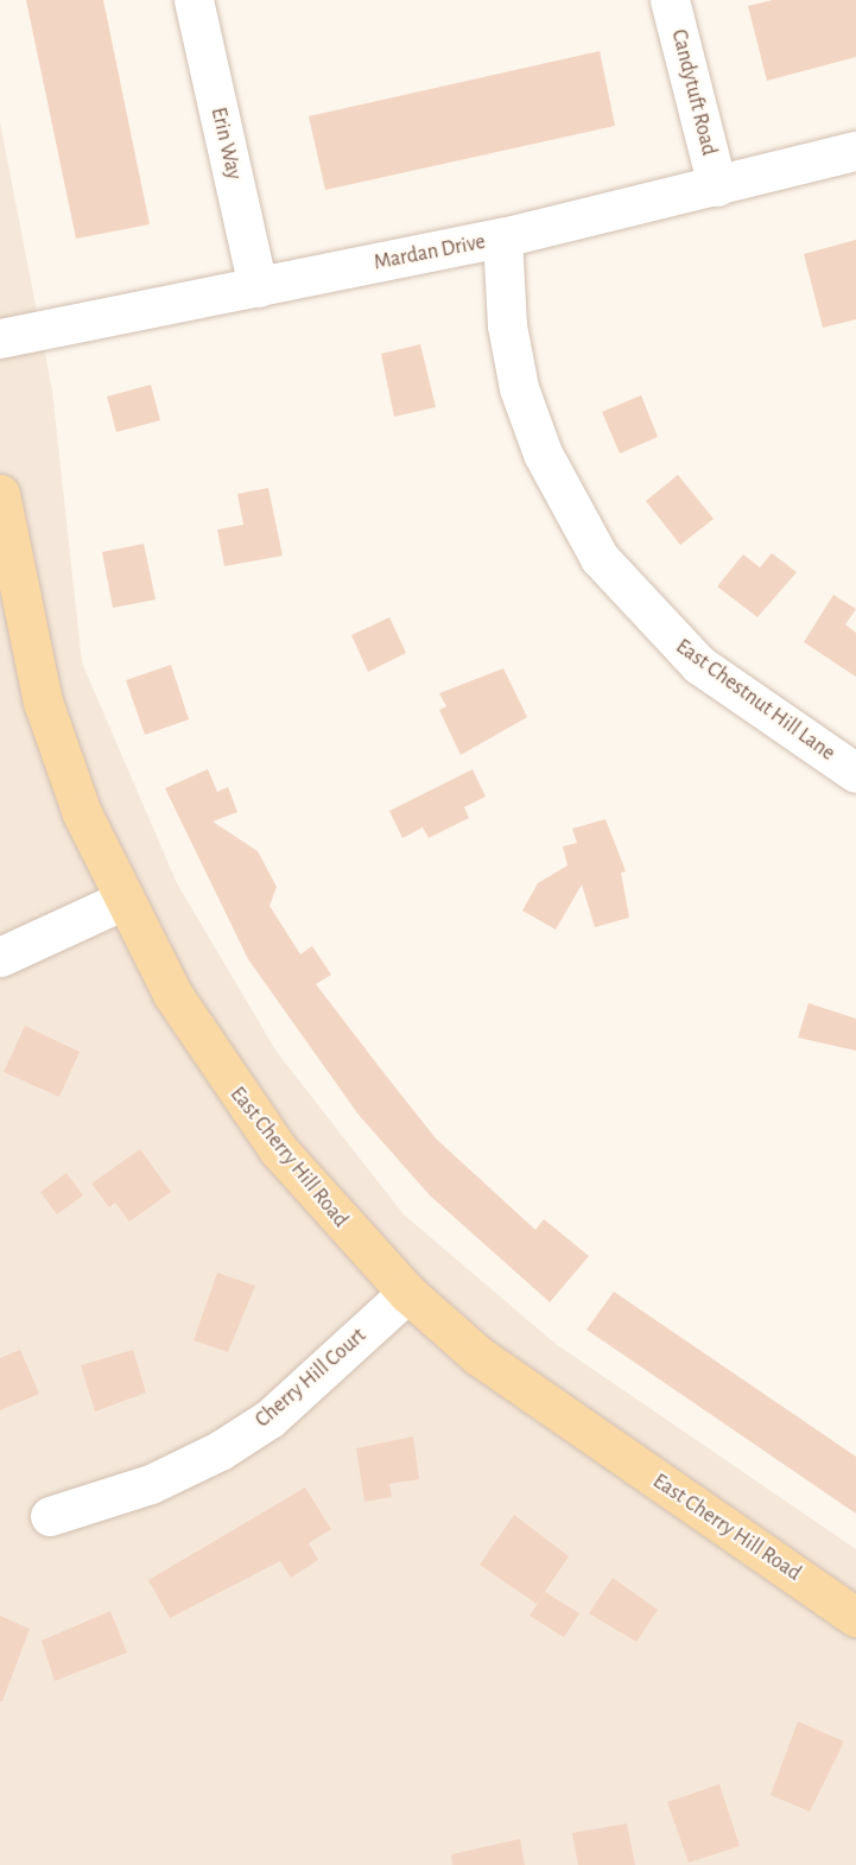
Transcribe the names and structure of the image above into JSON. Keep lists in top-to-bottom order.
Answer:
{
  "streets": {
    "main road": ["East Cherry Hill Road"],
    "street": [
      "Candytuft Road",
      "Erin Way",
      "Mardan Drive",
      "East Chestnut Hill Lane",
      "Cherry Hill Court"
    ]
  },
  "crossings": [
    ["Candytuft Road", "Mardan Drive"],
    ["Erin Way", "Mardan Drive"],
    ["Mardan Drive", "East Chestnut Hill Lane"],
    ["East Cherry Hill Road", "Cherry Hill Court"]
  ]
}
